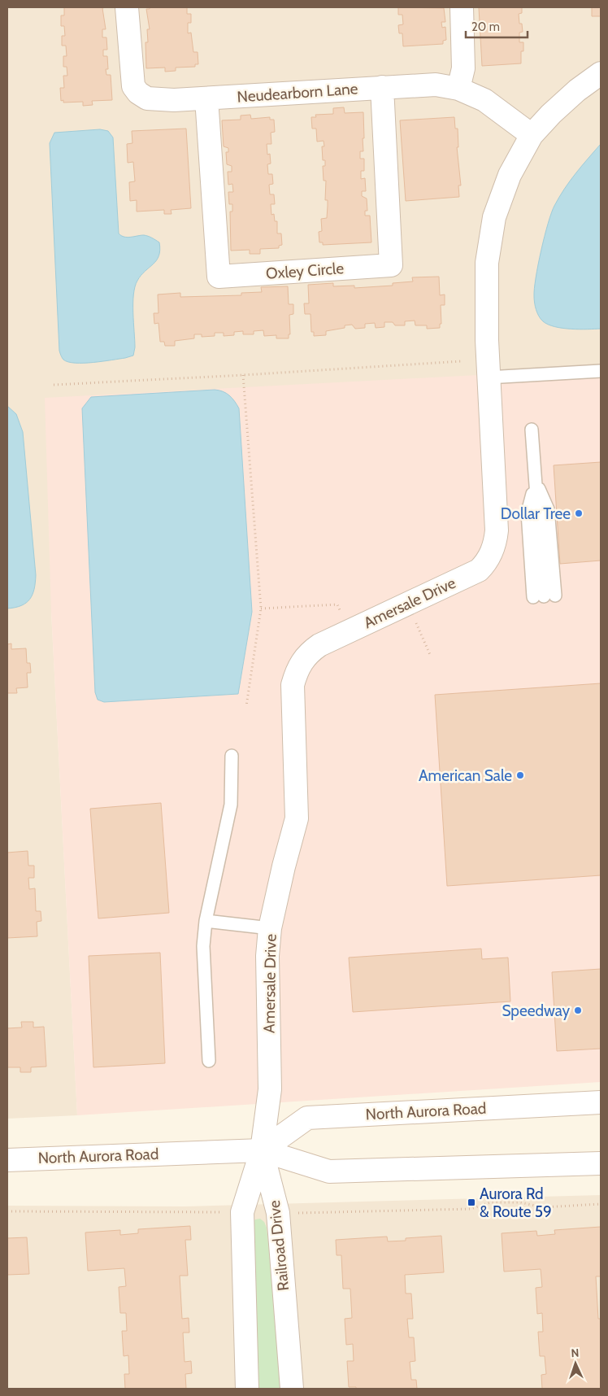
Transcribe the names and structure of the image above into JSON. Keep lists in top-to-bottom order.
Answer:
{
  "streets": {
    "street": [
      "Neudearborn Lane",
      "Oxley Circle",
      "Amersale Drive",
      "North Aurora Road",
      "Railroad Drive"
    ]
  },
  "crossings": [
    ["Neudearborn Lane", "Oxley Circle"],
    ["Neudearborn Lane", "Amersale Drive"],
    ["Amersale Drive", "North Aurora Road"],
    ["Amersale Drive", "Railroad Drive"],
    ["North Aurora Road", "Railroad Drive"]
  ],
  "places": {
    "other": ["Dollar Tree", "American Sale", "Speedway"],
    "transit": ["Aurora Rd & Route 59"]
  },
  "scale_bar": "20 m",
  "north": "top"
}
